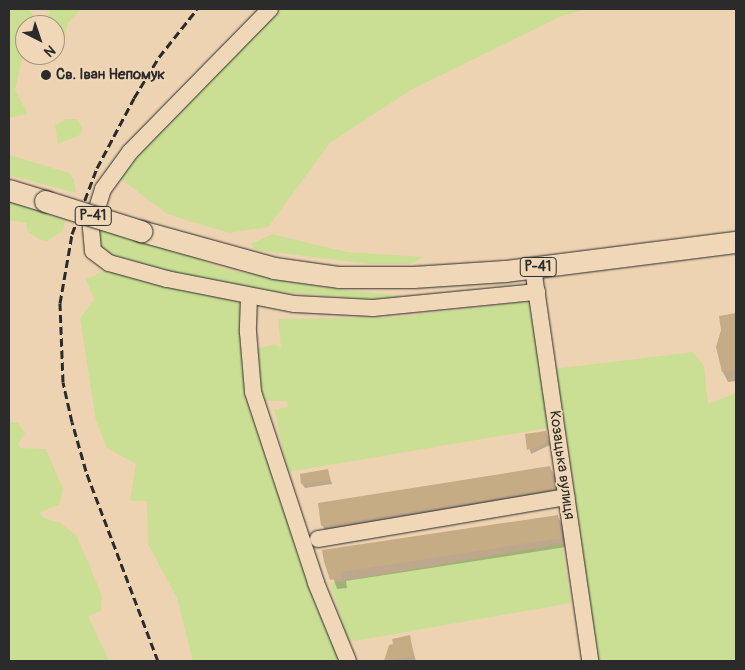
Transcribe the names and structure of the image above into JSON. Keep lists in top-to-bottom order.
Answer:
{
  "streets": {
    "main road": ["Р-41"],
    "street": ["Козацька вулиця"]
  },
  "crossings": [
    ["Р-41", "Козацька вулиця"]
  ],
  "places": ["Св. Іван Непомук"],
  "north": "bottom right"
}
